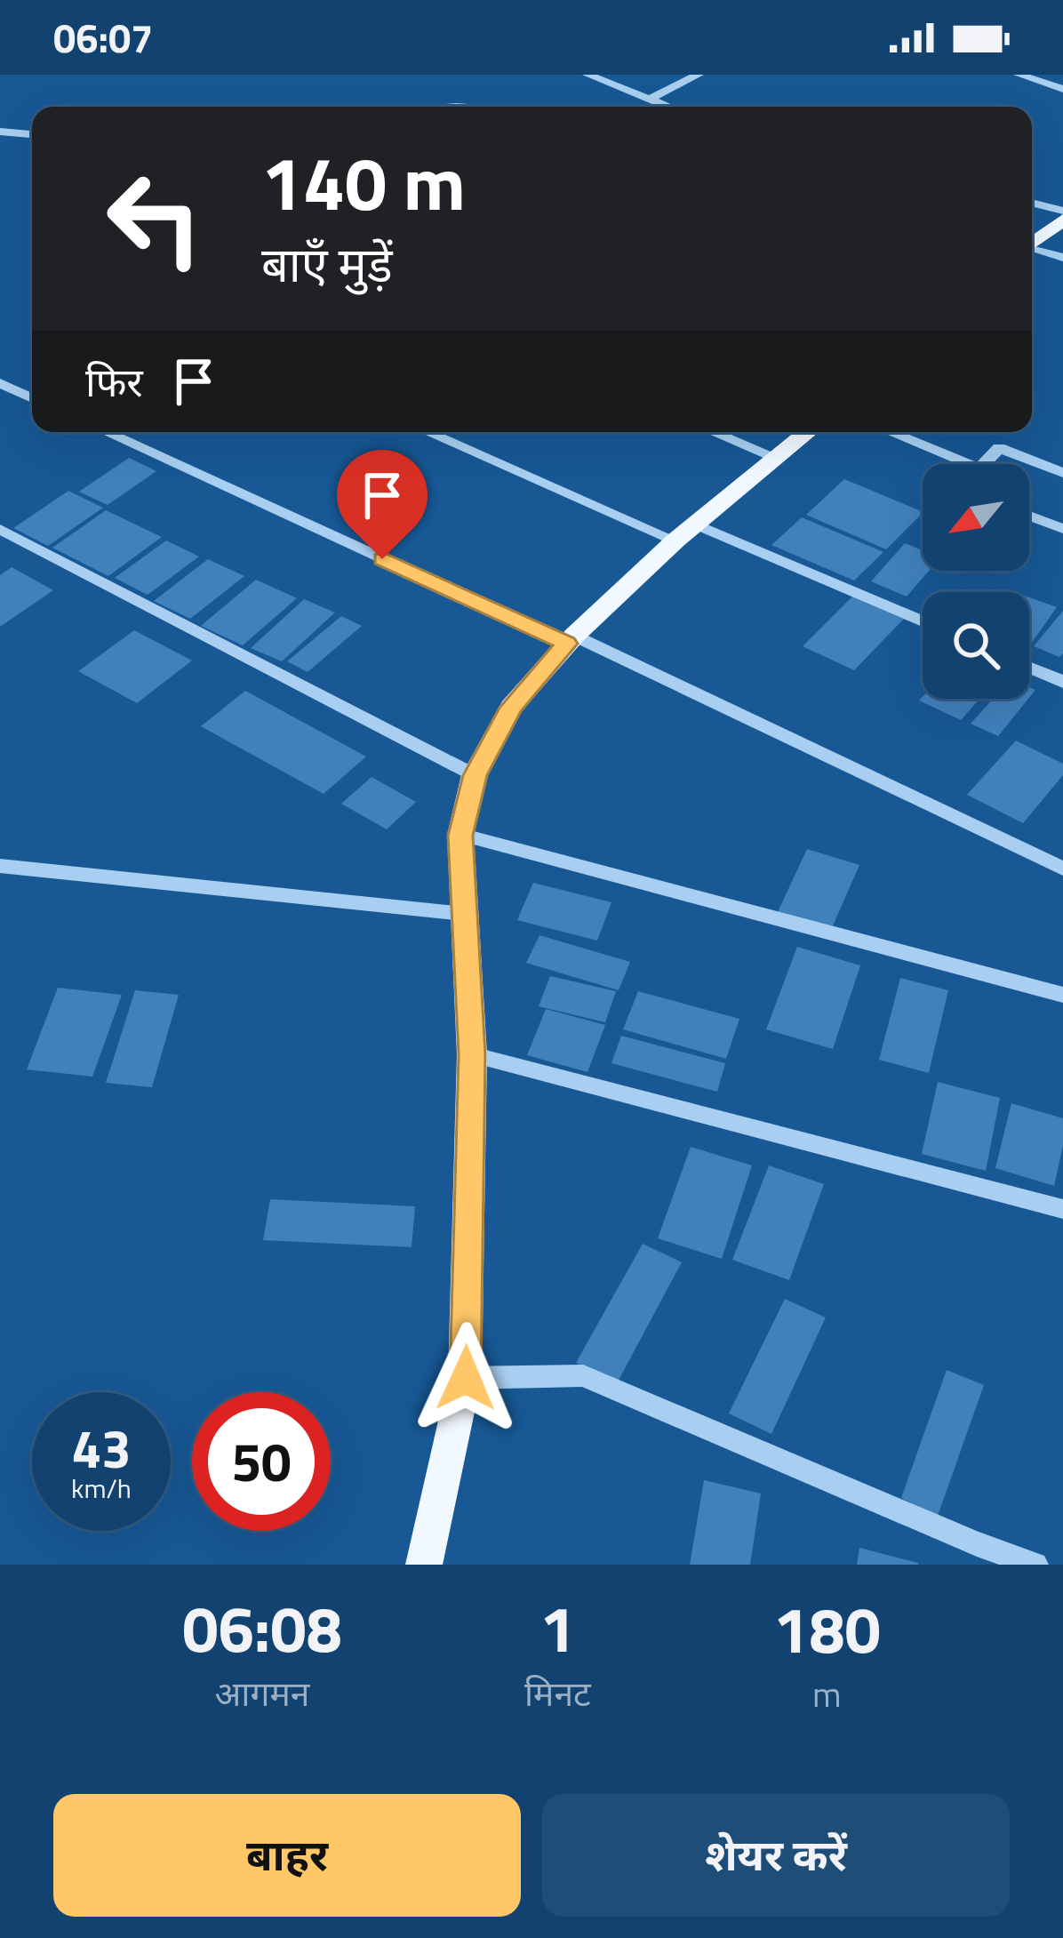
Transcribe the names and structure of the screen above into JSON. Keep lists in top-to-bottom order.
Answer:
{
  "north": "bottom left",
  "page": {
    "status": "06:07",
    "turn": ["140 m", "बाएँ मुड़ें"],
    "then": "फिर",
    "speed": "43 km/h",
    "limit": "50",
    "eta": [
      "06:08",
      "आगमन",
      "1",
      "मिनट",
      "180",
      "m"
    ],
    "buttons": ["बाहर", "शेयर करें"]
  }
}
